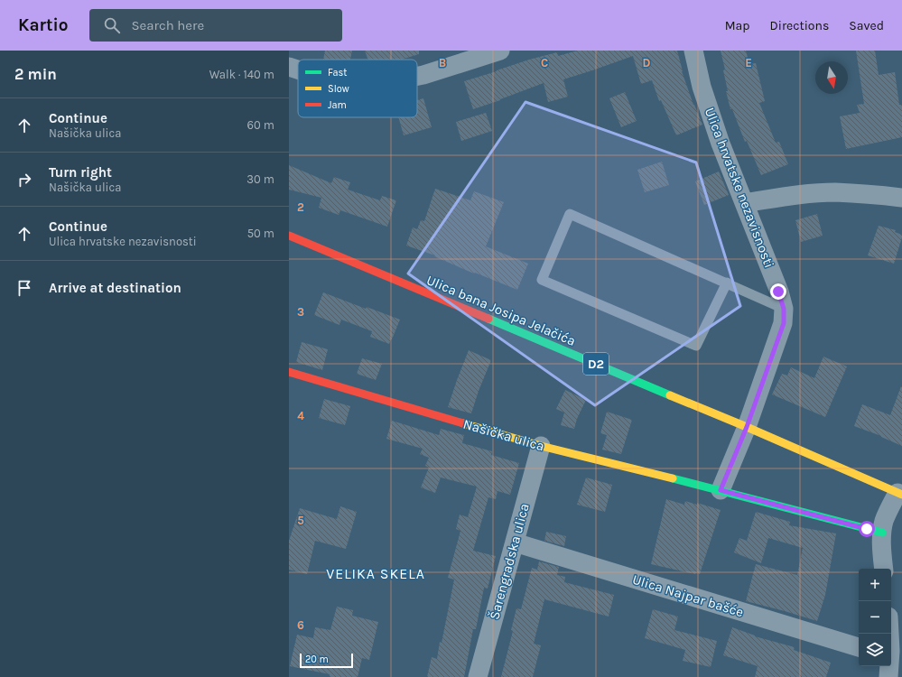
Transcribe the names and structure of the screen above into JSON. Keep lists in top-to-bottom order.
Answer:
{
  "streets": {
    "main road": ["Ulica bana Josipa Jelačića", "D2", "Našička ulica"],
    "street": ["Ulica hrvatske nezavisnosti", "Šarengradska ulica", "Ulica Najpar bašće"]
  },
  "crossings": [
    ["Ulica hrvatske nezavisnosti", "Ulica bana Josipa Jelačića"],
    ["Našička ulica", "Šarengradska ulica"],
    ["Šarengradska ulica", "Ulica Najpar bašće"]
  ],
  "districts": ["VELIKA SKELA"],
  "legend": ["Fast", "Slow", "Jam"],
  "scale_bar": "20 m",
  "north": "bottom",
  "page": {
    "header": "Kartio",
    "search": "Search here",
    "nav": ["Map", "Directions", "Saved"],
    "heading": ["2 min", "Walk · 140 m"],
    "list": [
      ["Continue", "Našička ulica", "60 m"],
      ["Turn right", "Našička ulica", "30 m"],
      ["Continue", "Ulica hrvatske nezavisnosti", "50 m"],
      "Arrive at destination"
    ],
    "map_buttons": ["+", "−"],
    "scale": "20 m"
  },
  "grid": {
    "columns": [
      "B",
      "C",
      "D",
      "E"
    ],
    "rows": [
      "2",
      "3",
      "4",
      "5",
      "6"
    ]
  }
}
